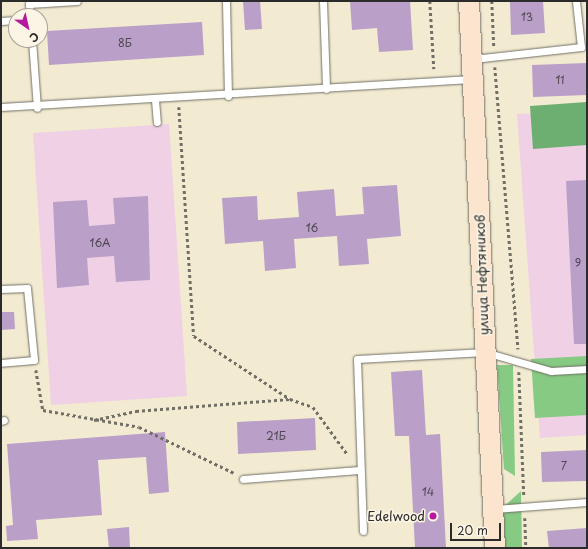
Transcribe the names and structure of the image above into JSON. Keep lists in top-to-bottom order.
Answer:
{
  "streets": {
    "main road": ["улица Нефтяников"]
  },
  "places": ["Edelwood"],
  "house_numbers": [
    "13",
    "8Б",
    "11",
    "16",
    "16А",
    "9",
    "21Б",
    "7",
    "14"
  ],
  "scale_bar": "20 m",
  "north": "bottom right"
}
